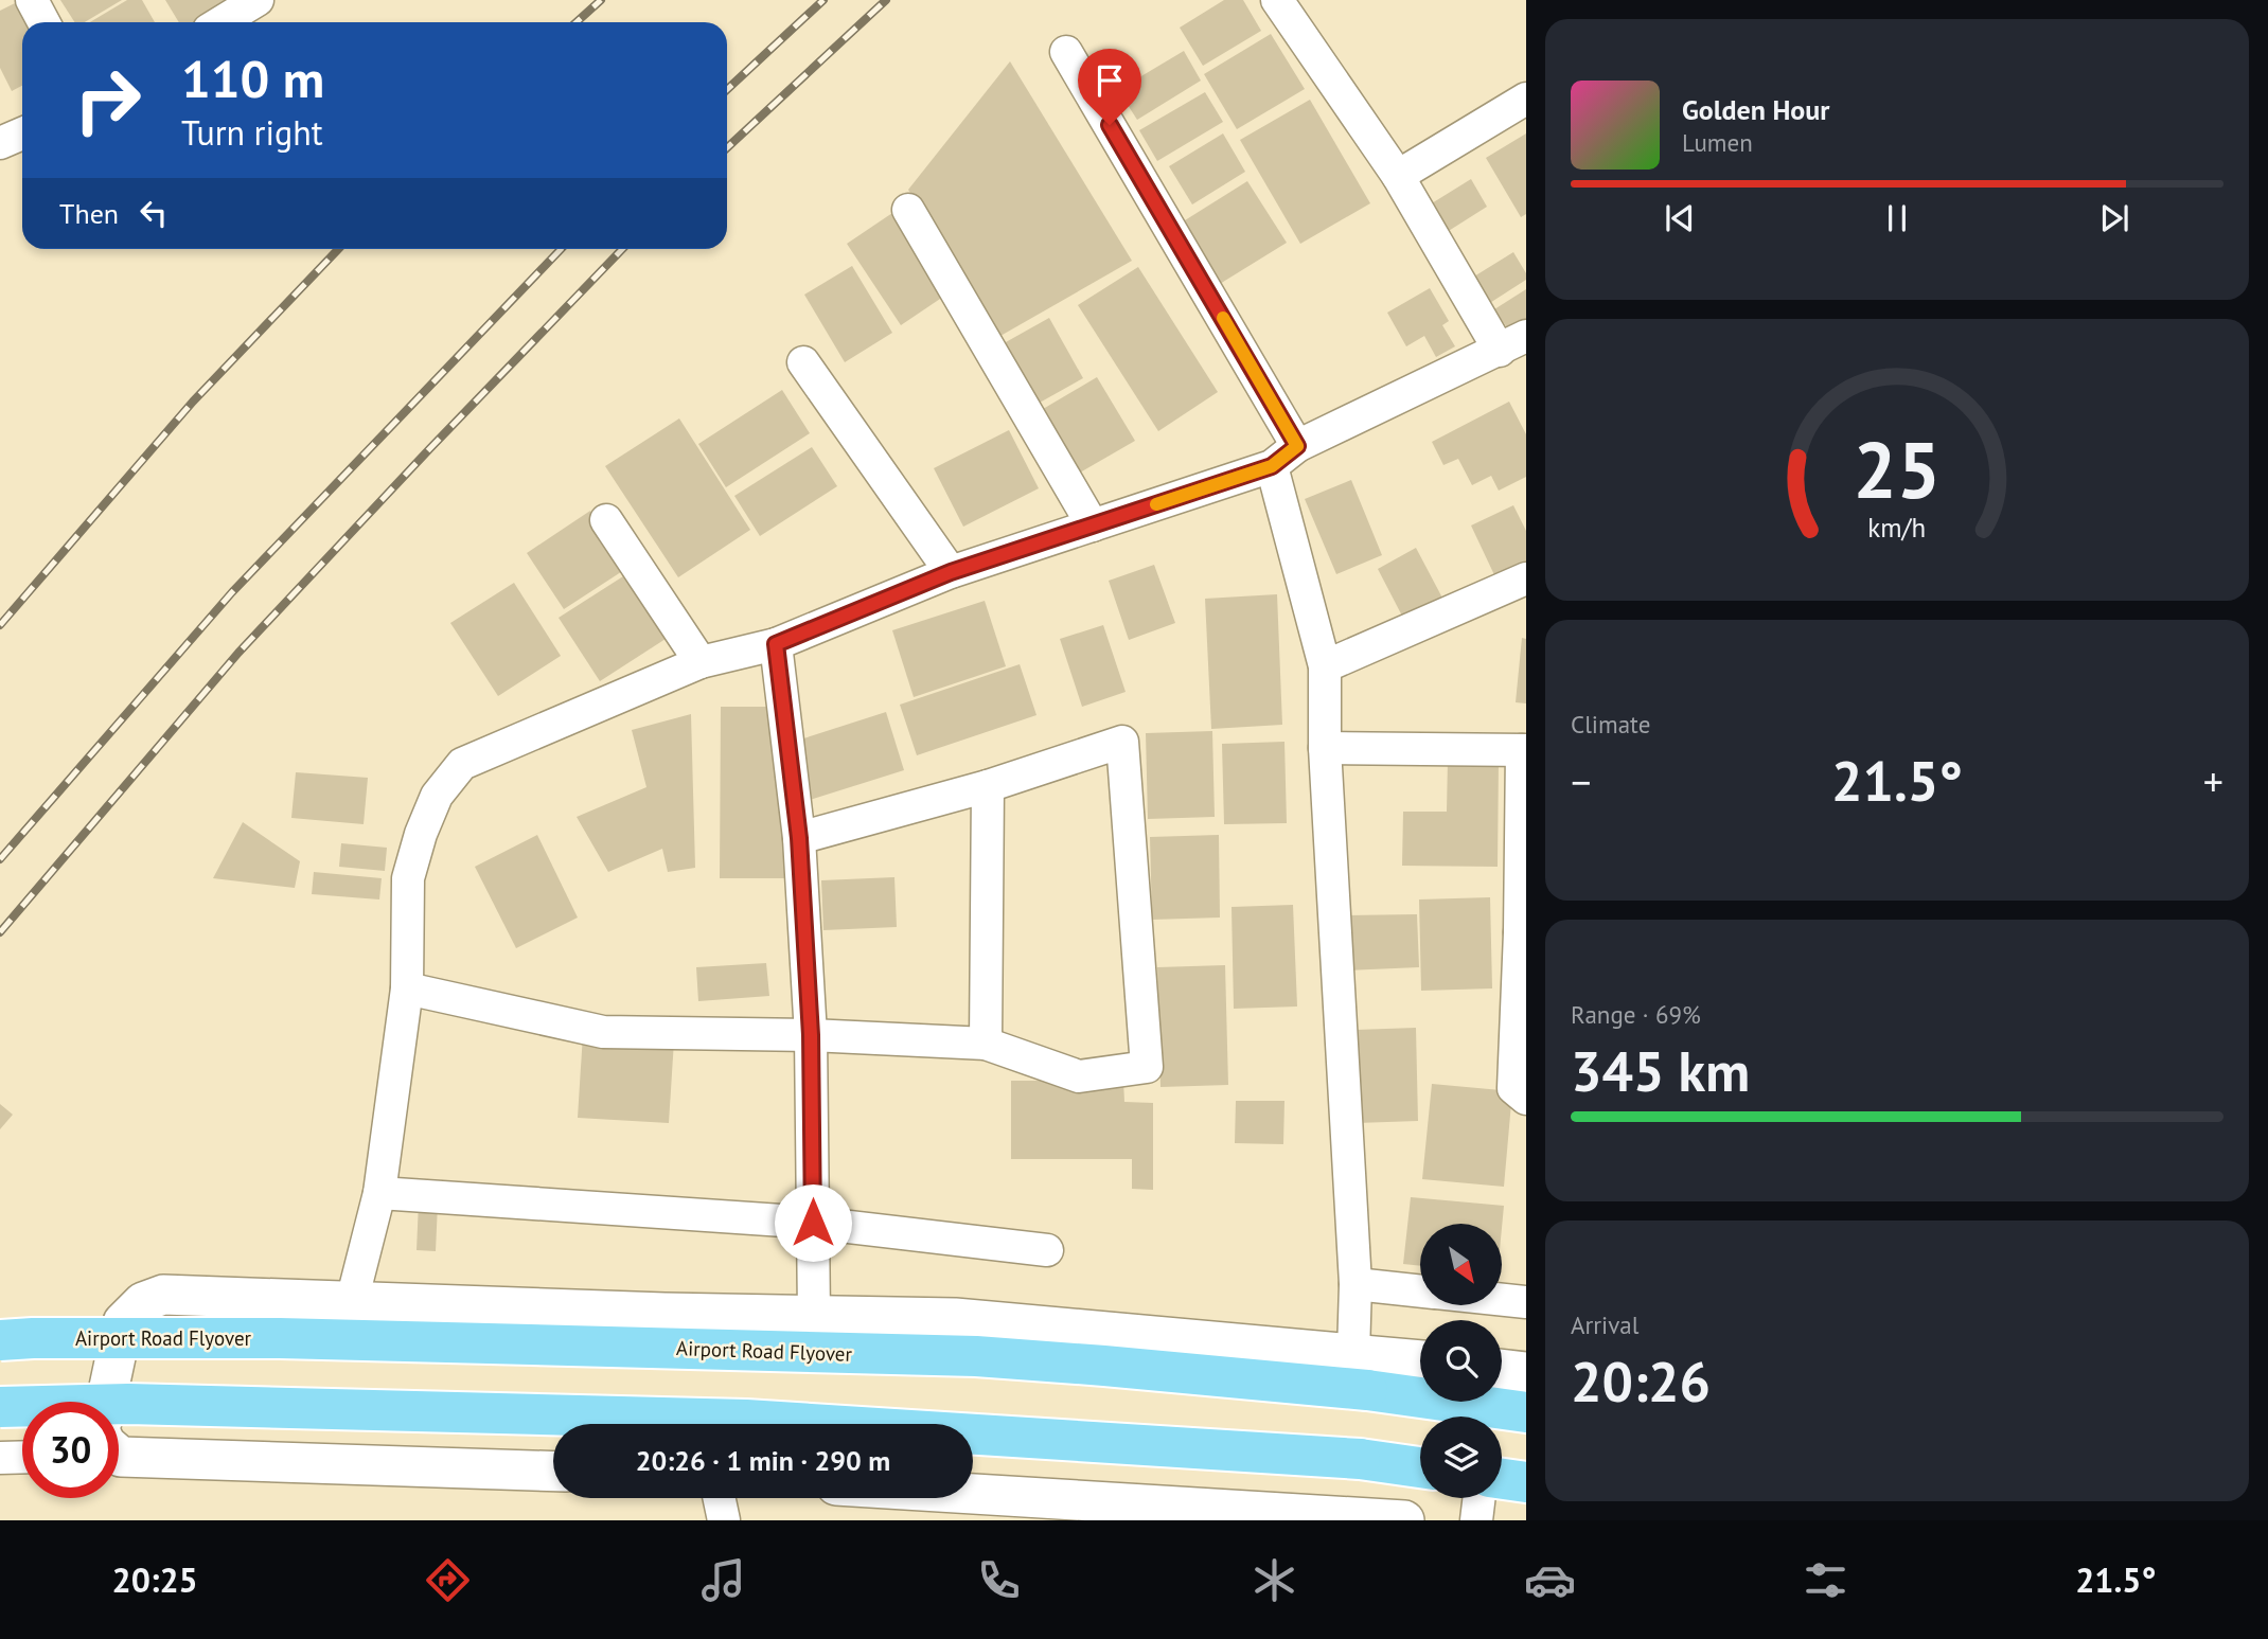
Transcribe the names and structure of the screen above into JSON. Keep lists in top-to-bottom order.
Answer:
{
  "streets": {
    "main road": ["Airport Road Flyover"]
  },
  "north": "bottom right",
  "page": {
    "turn": ["110 m", "Turn right"],
    "song": ["Golden Hour", "Lumen"],
    "then": "Then",
    "tile": [
      "Climate",
      ["Range · 69%", "345 km"],
      ["Arrival", "20:26"]
    ],
    "heat": ["−", "21.5°", "+"],
    "limit": "30",
    "trip": "20:26 · 1 min · 290 m",
    "tabs": ["20:25", "21.5°"],
    "gauge": ["25", "km/h"]
  }
}
